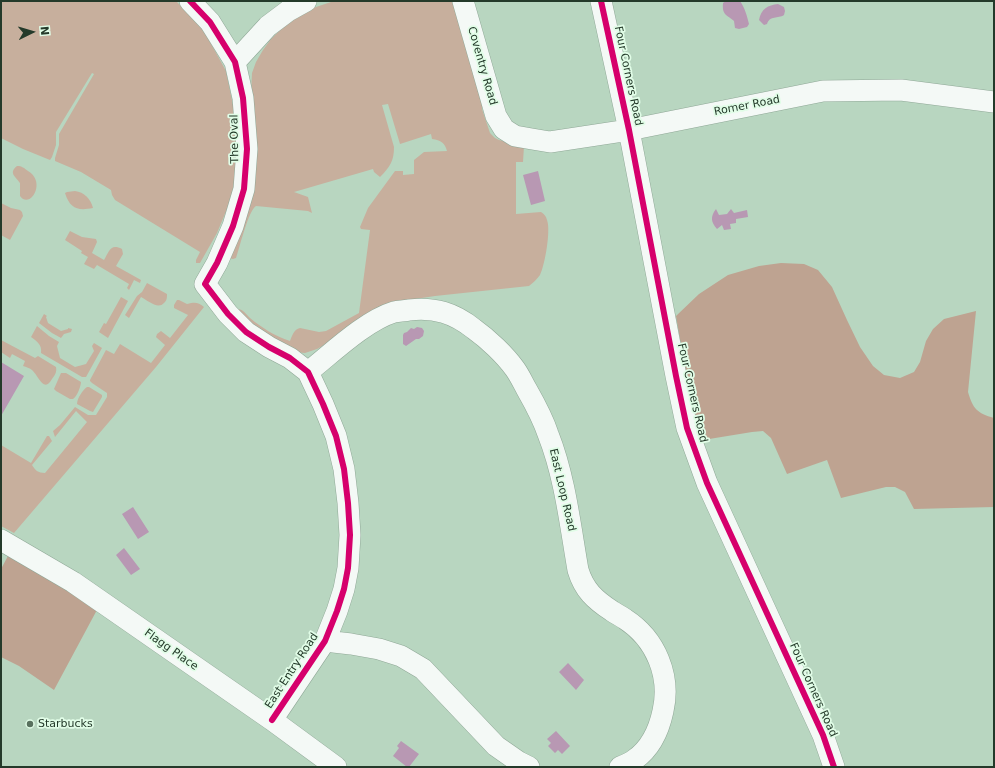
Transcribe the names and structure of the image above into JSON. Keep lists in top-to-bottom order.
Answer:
{
  "streets": {
    "street": [
      "Coventry Road",
      "Four Corners Road",
      "Romer Road",
      "The Oval",
      "East Loop Road",
      "Flagg Place",
      "East Entry Road"
    ]
  },
  "crossings": [
    ["Coventry Road", "Romer Road"],
    ["Four Corners Road", "Romer Road"],
    ["The Oval", "East Entry Road"],
    ["East Loop Road", "East Entry Road"],
    ["Flagg Place", "East Entry Road"]
  ],
  "places": ["Starbucks"],
  "north": "right"
}
